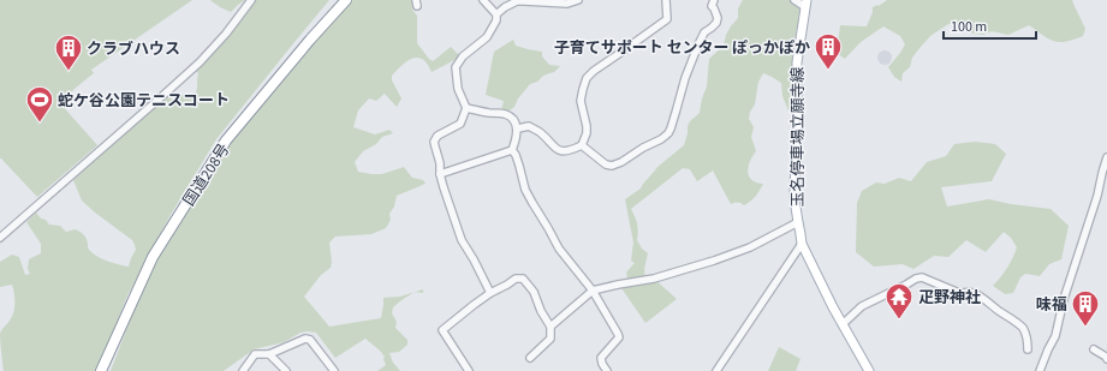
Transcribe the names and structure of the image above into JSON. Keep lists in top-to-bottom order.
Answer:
{
  "streets": {
    "highway": ["国道208号"],
    "main road": ["玉名停車場立願寺線"]
  },
  "places": {
    "building": ["子育てサポート センター ぽっかぽか", "クラブハウス", "味福"],
    "sports": ["蛇ケ谷公園テニスコート"],
    "temple": ["疋野神社"]
  },
  "scale_bar": "100 m"
}
